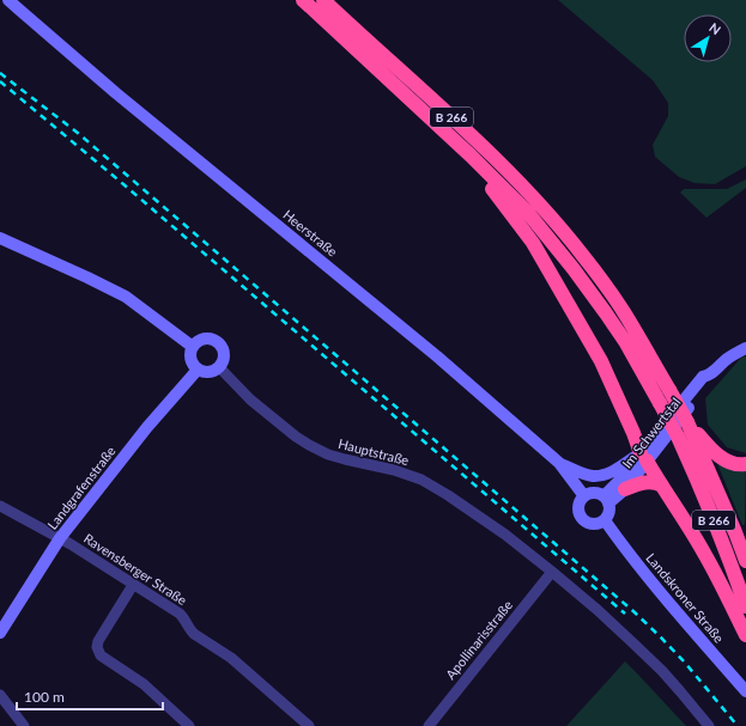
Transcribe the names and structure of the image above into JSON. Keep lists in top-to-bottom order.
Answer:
{
  "streets": {
    "highway": ["B 266"],
    "main road": [
      "Heerstraße",
      "Im Schwertstal",
      "Landgrafenstraße",
      "Landskroner Straße"
    ],
    "street": ["Hauptstraße", "Ravensberger Straße", "Apollinarisstraße"]
  },
  "crossings": [
    ["B 266", "Im Schwertstal"],
    ["Heerstraße", "Im Schwertstal"],
    ["Heerstraße", "Landskroner Straße"],
    ["Im Schwertstal", "Landskroner Straße"],
    ["Hauptstraße", "Landgrafenstraße"],
    ["Hauptstraße", "Apollinarisstraße"],
    ["Landgrafenstraße", "Ravensberger Straße"]
  ],
  "scale_bar": "100 m",
  "north": "top right"
}
